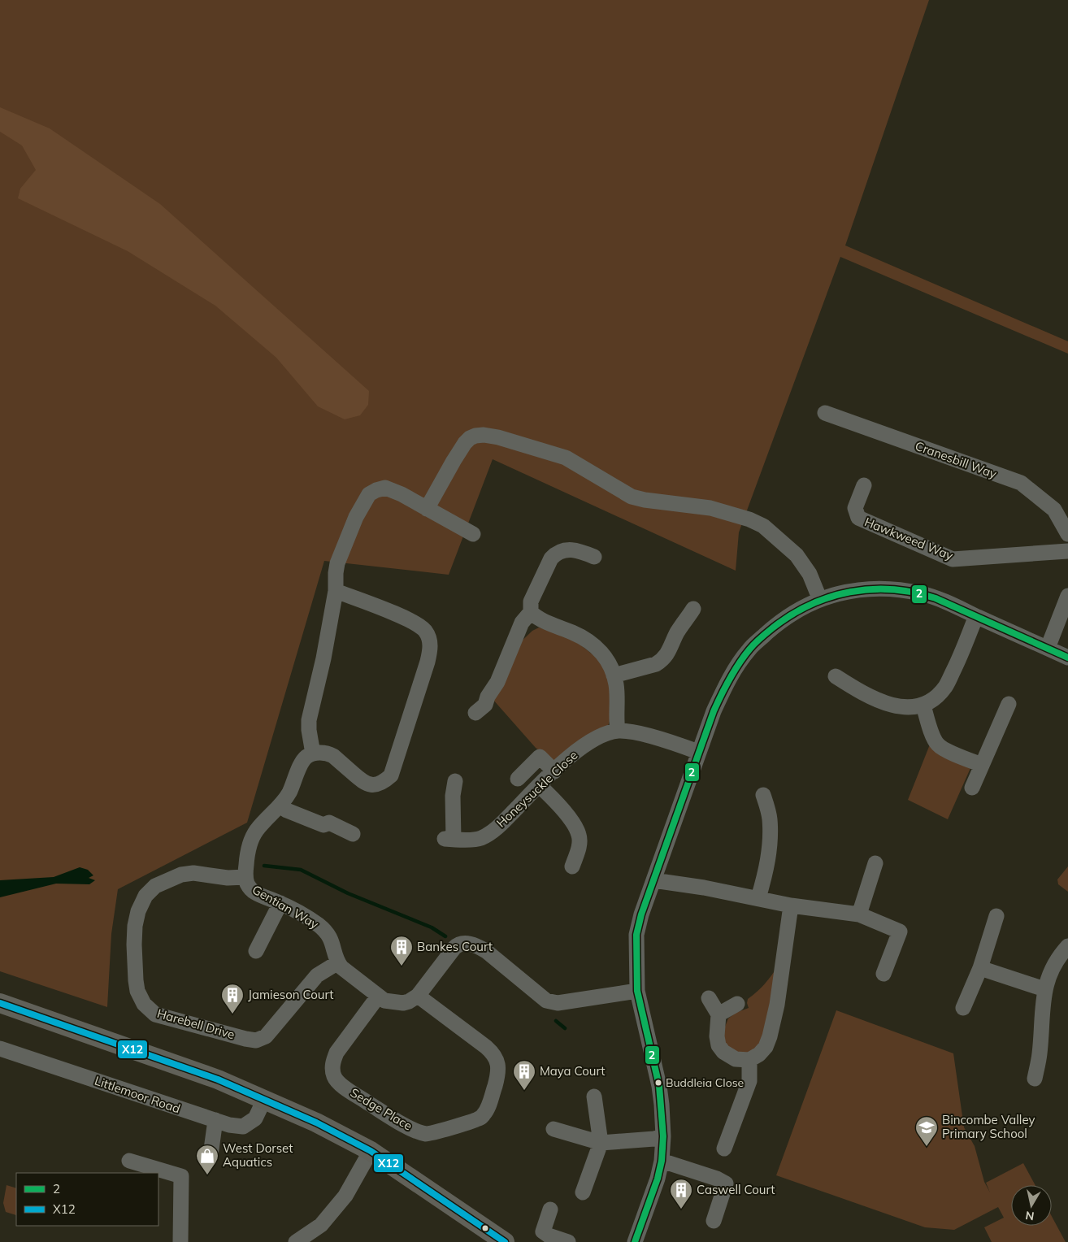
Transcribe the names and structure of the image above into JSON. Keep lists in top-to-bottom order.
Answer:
{
  "streets": {
    "street": [
      "Cranesbill Way",
      "Hawkweed Way",
      "Honeysuckle Close",
      "Gentian Way",
      "Harebell Drive",
      "Littlemoor Road",
      "Sedge Place"
    ]
  },
  "crossings": [
    ["Gentian Way", "Harebell Drive"],
    ["Gentian Way", "Sedge Place"]
  ],
  "places": {
    "building": [
      "Bankes Court",
      "Jamieson Court",
      "Maya Court",
      "Caswell Court"
    ],
    "other": ["Buddleia Close"],
    "school or university": ["Bincombe Valley Primary School"],
    "shop": ["West Dorset Aquatics"]
  },
  "lines": ["transit line 2", "transit line X12"],
  "legend": ["2", "X12"],
  "north": "bottom"
}
